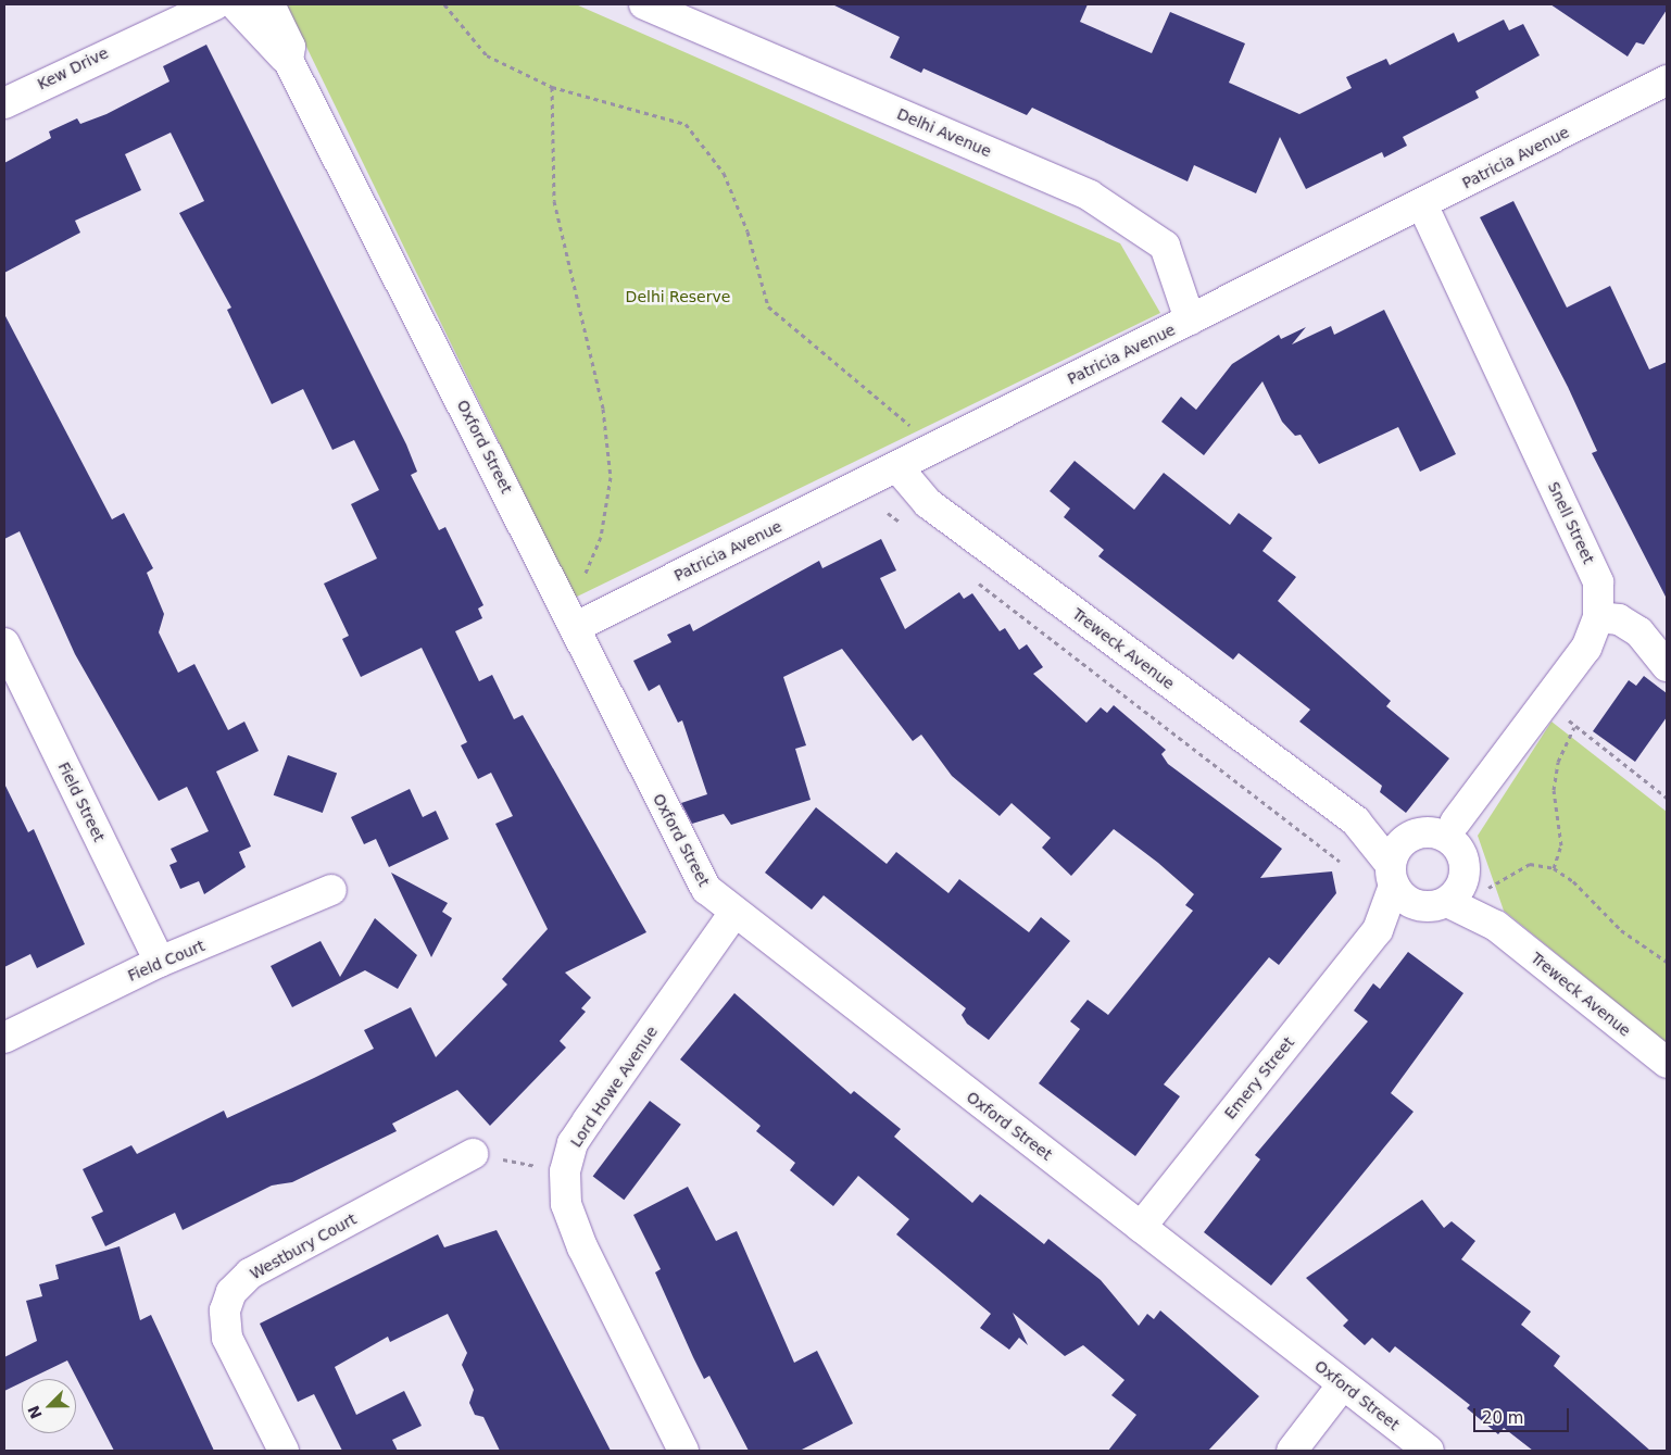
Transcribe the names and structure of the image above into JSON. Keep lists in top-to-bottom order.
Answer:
{
  "streets": {
    "street": [
      "Kew Drive",
      "Delhi Avenue",
      "Patricia Avenue",
      "Oxford Street",
      "Snell Street",
      "Treweck Avenue",
      "Field Street",
      "Field Court",
      "Emery Street",
      "Lord Howe Avenue",
      "Westbury Court"
    ]
  },
  "crossings": [
    ["Delhi Avenue", "Patricia Avenue"],
    ["Patricia Avenue", "Oxford Street"],
    ["Patricia Avenue", "Snell Street"],
    ["Patricia Avenue", "Treweck Avenue"],
    ["Oxford Street", "Emery Street"],
    ["Oxford Street", "Lord Howe Avenue"],
    ["Treweck Avenue", "Emery Street"],
    ["Field Street", "Field Court"]
  ],
  "parks": ["Delhi Reserve"],
  "scale_bar": "20 m",
  "north": "bottom left"
}
